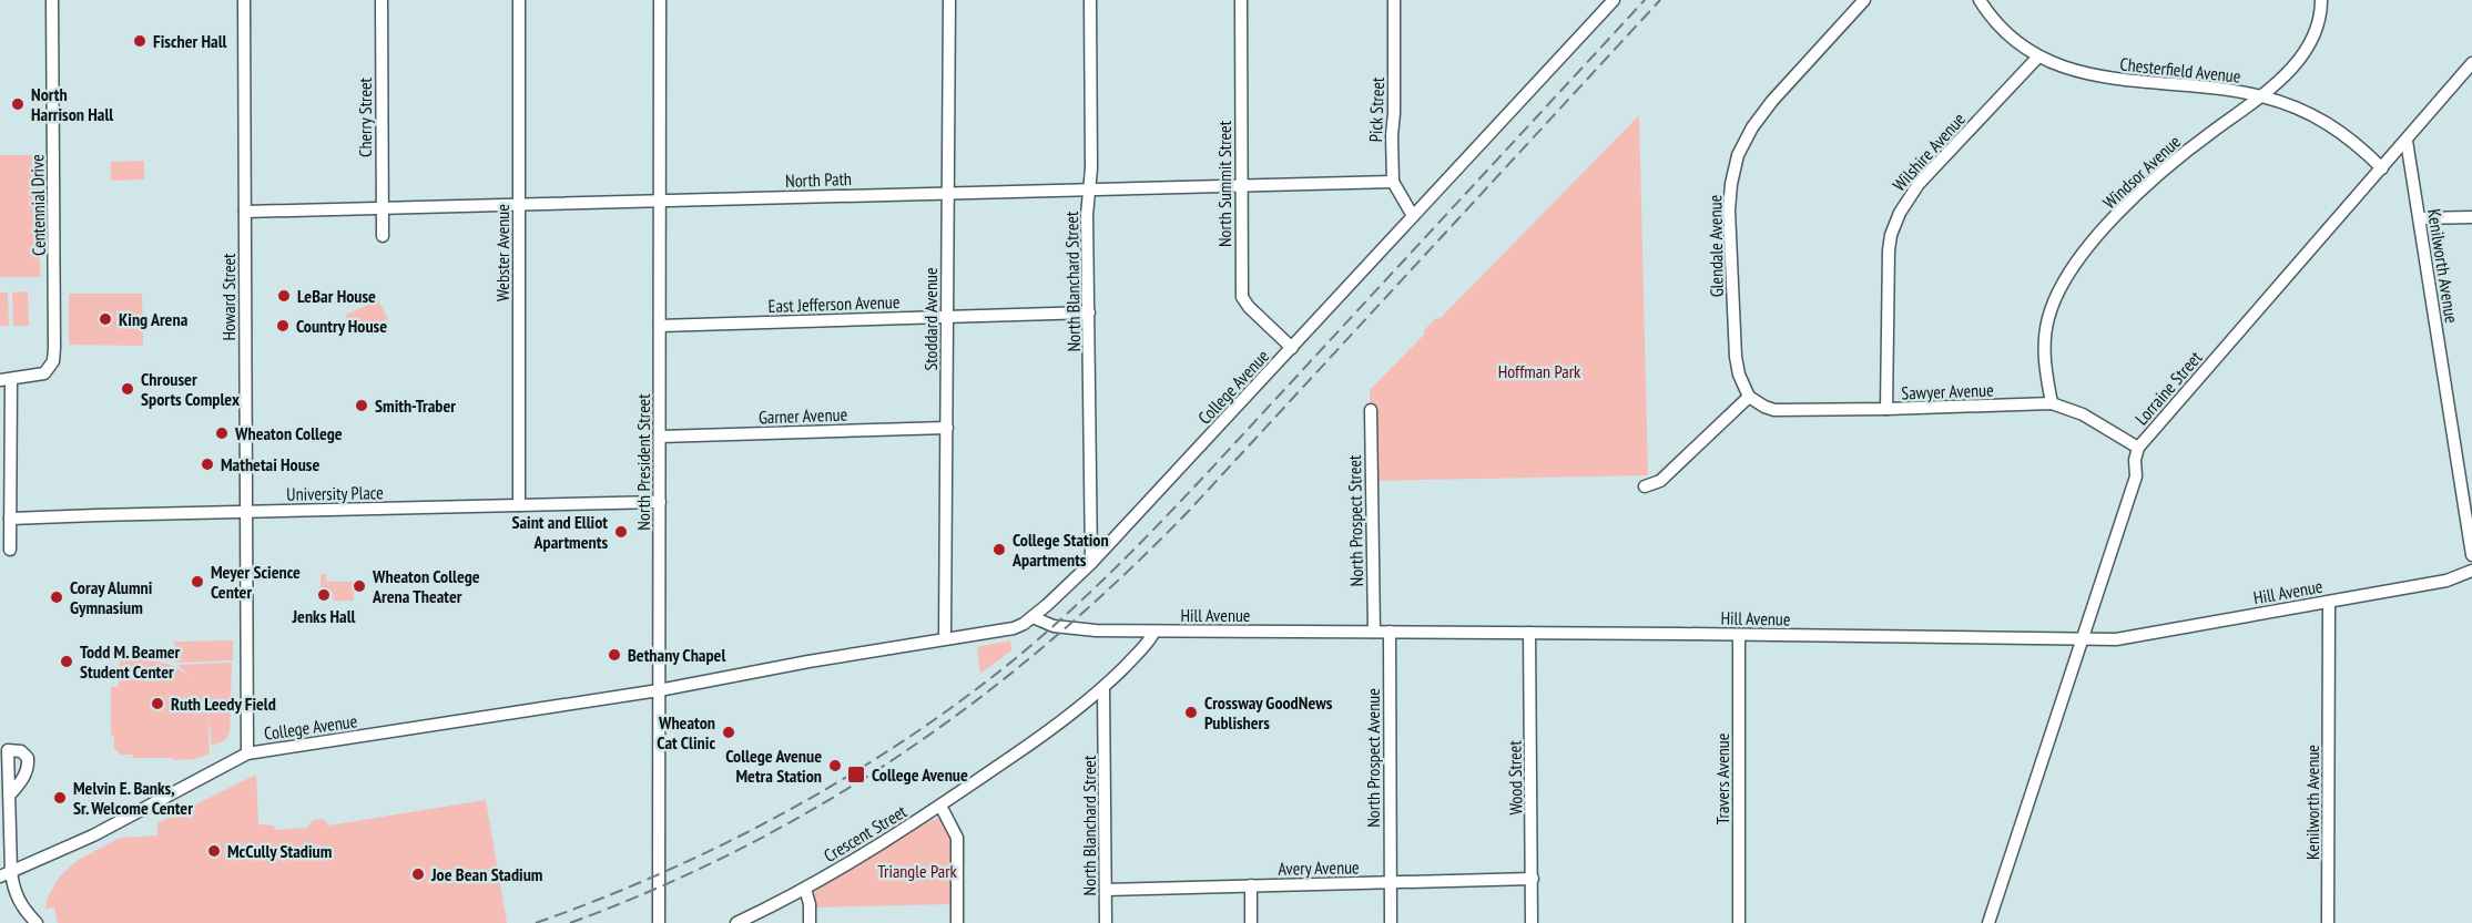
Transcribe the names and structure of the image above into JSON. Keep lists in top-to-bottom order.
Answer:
{
  "streets": {
    "street": [
      "Chesterfield Avenue",
      "Pick Street",
      "Cherry Street",
      "Wilshire Avenue",
      "Windsor Avenue",
      "North Path",
      "North Summit Street",
      "Centennial Drive",
      "Glendale Avenue",
      "Webster Avenue",
      "Kenilworth Avenue",
      "North Blanchard Street",
      "Howard Street",
      "East Jefferson Avenue",
      "Stoddard Avenue",
      "College Avenue",
      "Lorraine Street",
      "Sawyer Avenue",
      "Garner Avenue",
      "North President Street",
      "University Place",
      "North Prospect Street",
      "Hill Avenue",
      "North Prospect Avenue",
      "Wood Street",
      "Travers Avenue",
      "Crescent Street",
      "Avery Avenue"
    ]
  },
  "crossings": [
    ["Chesterfield Avenue", "Wilshire Avenue"],
    ["Chesterfield Avenue", "Windsor Avenue"],
    ["Chesterfield Avenue", "Lorraine Street"],
    ["Pick Street", "North Path"],
    ["Pick Street", "College Avenue"],
    ["Cherry Street", "North Path"],
    ["Wilshire Avenue", "Sawyer Avenue"],
    ["Windsor Avenue", "Sawyer Avenue"],
    ["North Path", "North Summit Street"],
    ["North Path", "Webster Avenue"],
    ["North Path", "North Blanchard Street"],
    ["North Path", "Howard Street"],
    ["North Path", "Stoddard Avenue"],
    ["North Path", "North President Street"],
    ["North Summit Street", "College Avenue"],
    ["Glendale Avenue", "Sawyer Avenue"],
    ["Webster Avenue", "University Place"],
    ["Kenilworth Avenue", "Lorraine Street"],
    ["Kenilworth Avenue", "Hill Avenue"],
    ["North Blanchard Street", "East Jefferson Avenue"],
    ["North Blanchard Street", "College Avenue"],
    ["North Blanchard Street", "Crescent Street"],
    ["North Blanchard Street", "Avery Avenue"],
    ["Howard Street", "College Avenue"],
    ["Howard Street", "University Place"],
    ["East Jefferson Avenue", "Stoddard Avenue"],
    ["East Jefferson Avenue", "North President Street"],
    ["Stoddard Avenue", "College Avenue"],
    ["Stoddard Avenue", "Garner Avenue"],
    ["College Avenue", "North President Street"],
    ["College Avenue", "Hill Avenue"],
    ["Lorraine Street", "Sawyer Avenue"],
    ["Lorraine Street", "Hill Avenue"],
    ["Garner Avenue", "North President Street"],
    ["North President Street", "University Place"],
    ["North Prospect Street", "Hill Avenue"],
    ["Hill Avenue", "North Prospect Avenue"],
    ["Hill Avenue", "Wood Street"],
    ["Hill Avenue", "Travers Avenue"],
    ["Hill Avenue", "Crescent Street"],
    ["North Prospect Avenue", "Avery Avenue"],
    ["Wood Street", "Avery Avenue"]
  ],
  "parks": ["Hoffman Park", "Triangle Park"],
  "places": {
    "other": [
      "Fischer Hall",
      "North Harrison Hall",
      "LeBar House",
      "King Arena",
      "Country House",
      "Chrouser Sports Complex",
      "Smith-Traber",
      "Wheaton College",
      "Mathetai House",
      "Saint and Elliot Apartments",
      "College Station Apartments",
      "Meyer Science Center",
      "Wheaton College Arena Theater",
      "Jenks Hall",
      "Coray Alumni Gymnasium",
      "Bethany Chapel",
      "Todd M. Beamer Student Center",
      "Ruth Leedy Field",
      "Crossway GoodNews Publishers",
      "Wheaton Cat Clinic",
      "College Avenue Metra Station",
      "Melvin E. Banks, Sr. Welcome Center",
      "McCully Stadium",
      "Joe Bean Stadium"
    ],
    "transit": ["College Avenue"]
  }
}
